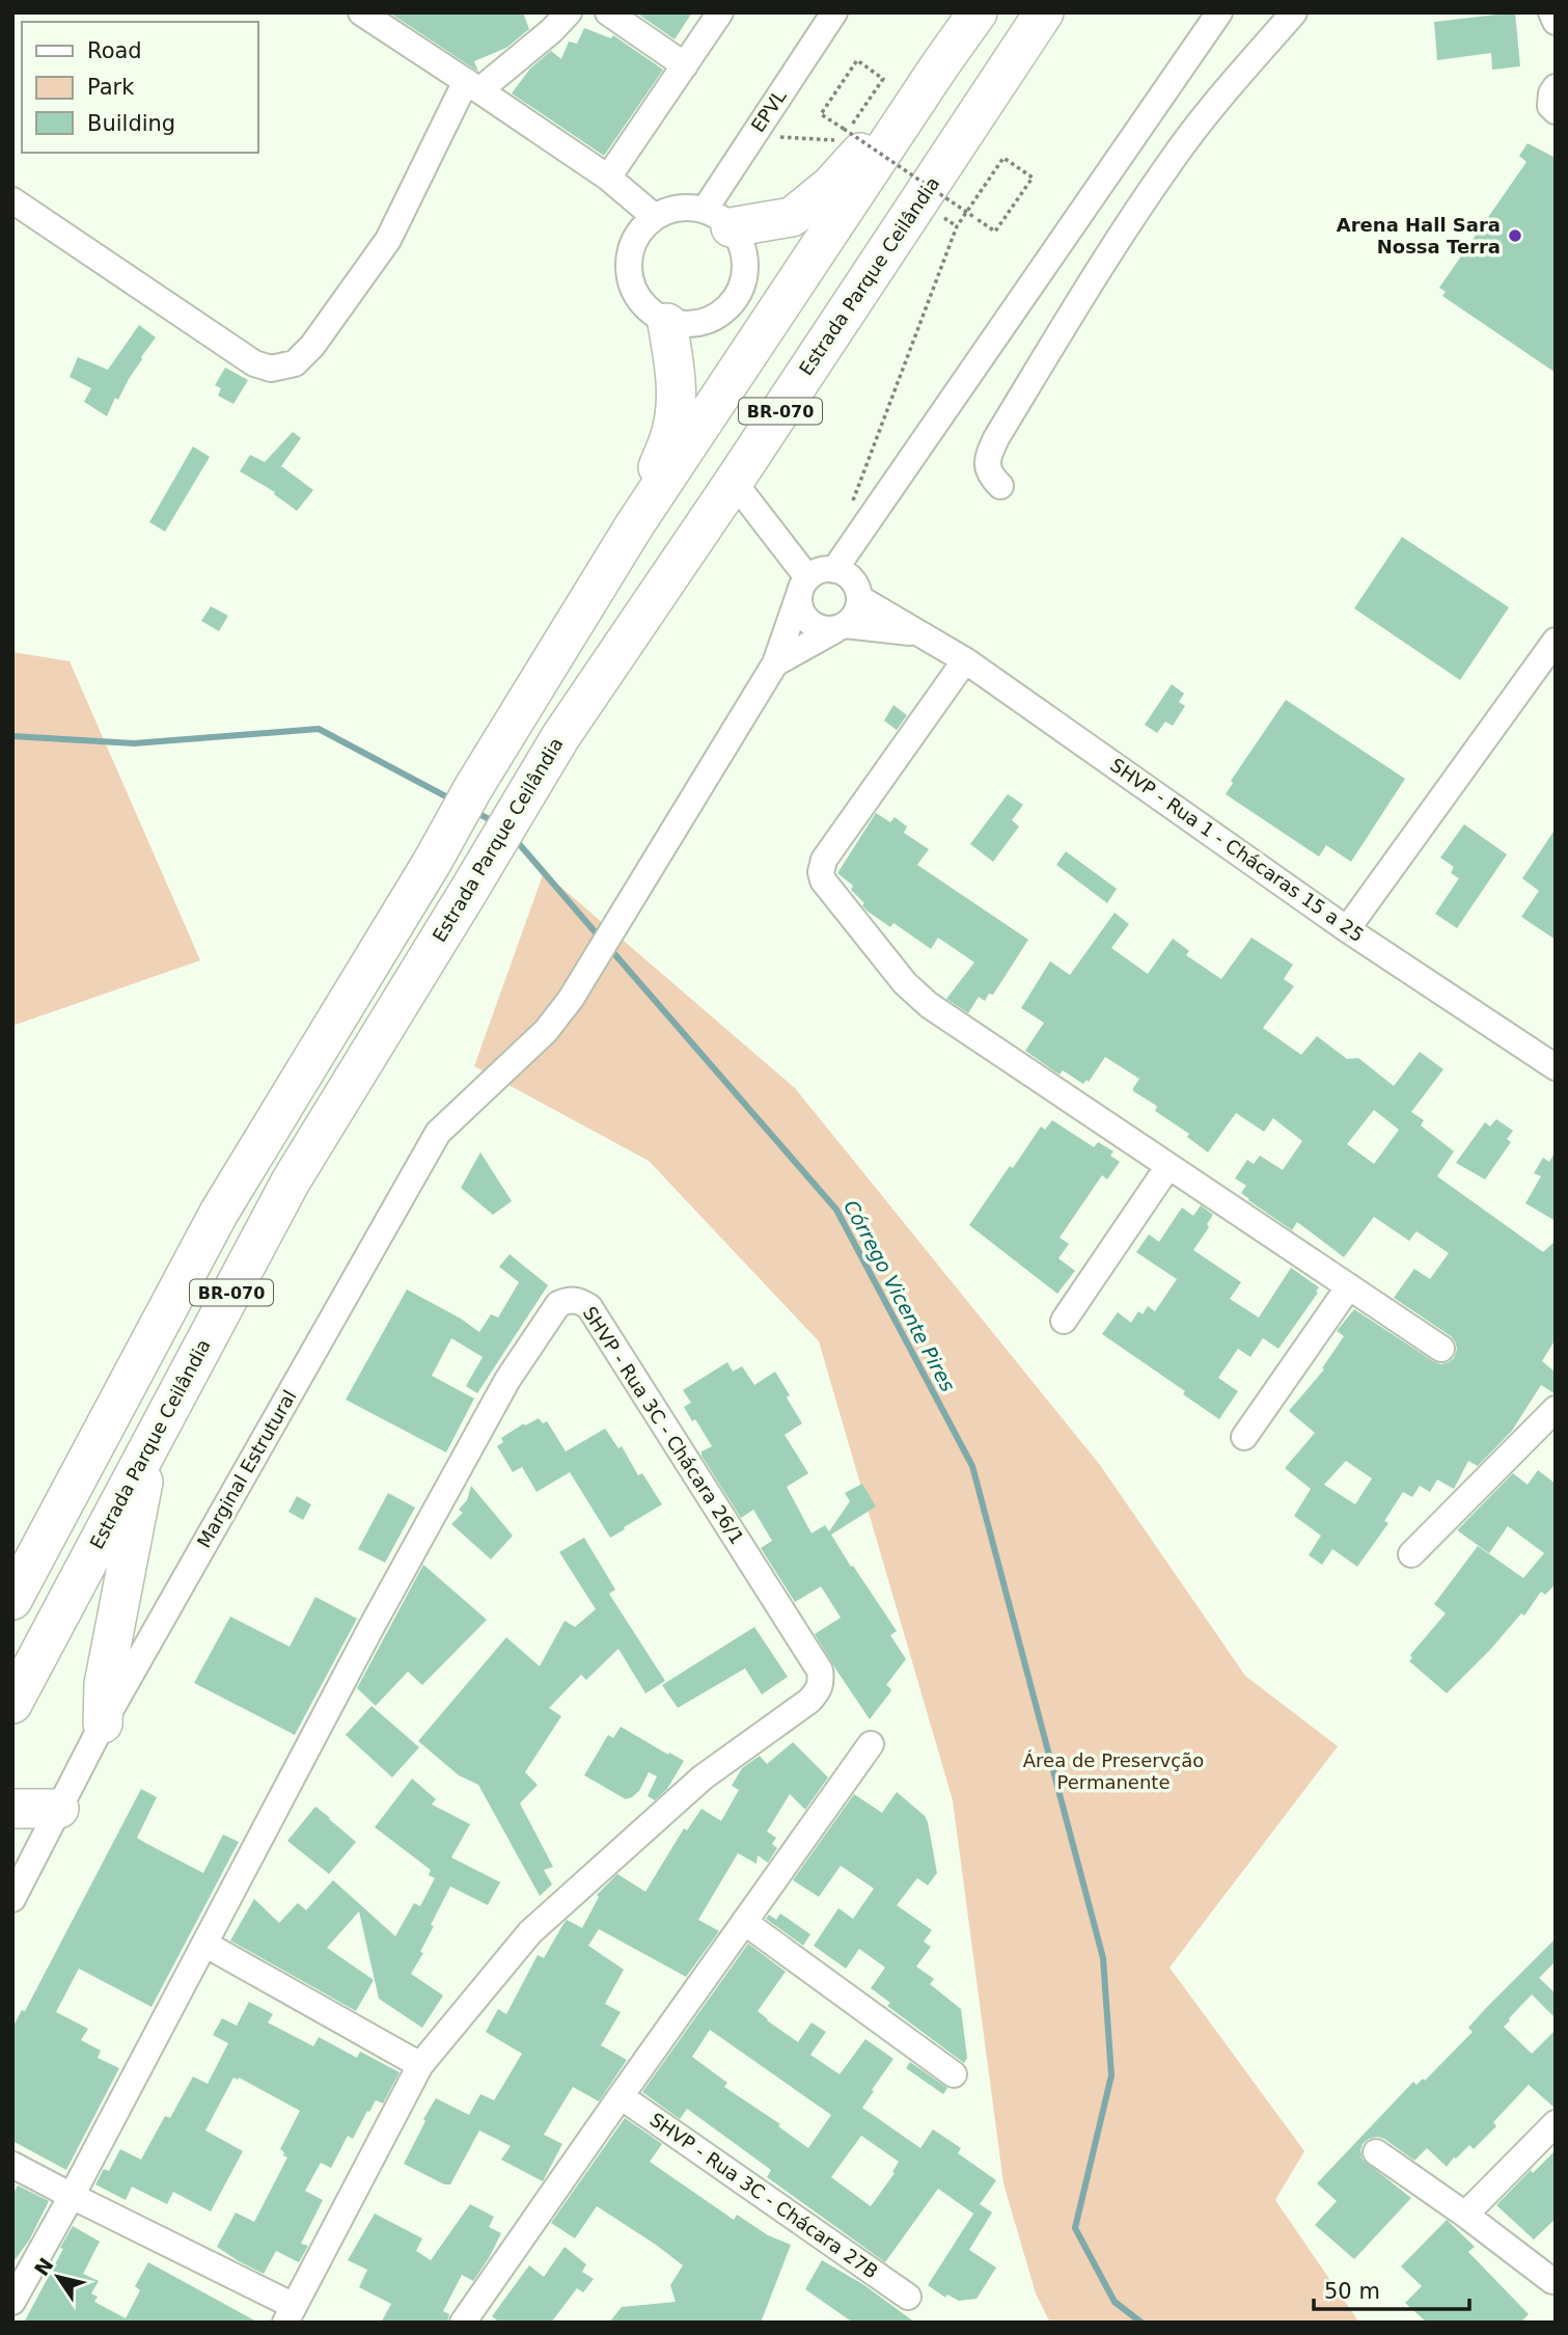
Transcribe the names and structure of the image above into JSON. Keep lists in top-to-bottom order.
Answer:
{
  "streets": {
    "highway": ["Estrada Parque Ceilândia", "BR-070"],
    "street": [
      "EPVL",
      "SHVP - Rua 1 - Chácaras 15 a 25",
      "SHVP - Rua 3C - Chácara 26/1",
      "Marginal Estrutural",
      "SHVP - Rua 3C - Chácara 27B"
    ]
  },
  "crossings": [
    ["SHVP - Rua 1 - Chácaras 15 a 25", "Marginal Estrutural"]
  ],
  "water": ["Córrego Vicente Pires"],
  "parks": ["Área de Preservção Permanente"],
  "places": ["Arena Hall Sara Nossa Terra"],
  "legend": ["Road", "Park", "Building"],
  "scale_bar": "50 m",
  "north": "top left"
}
